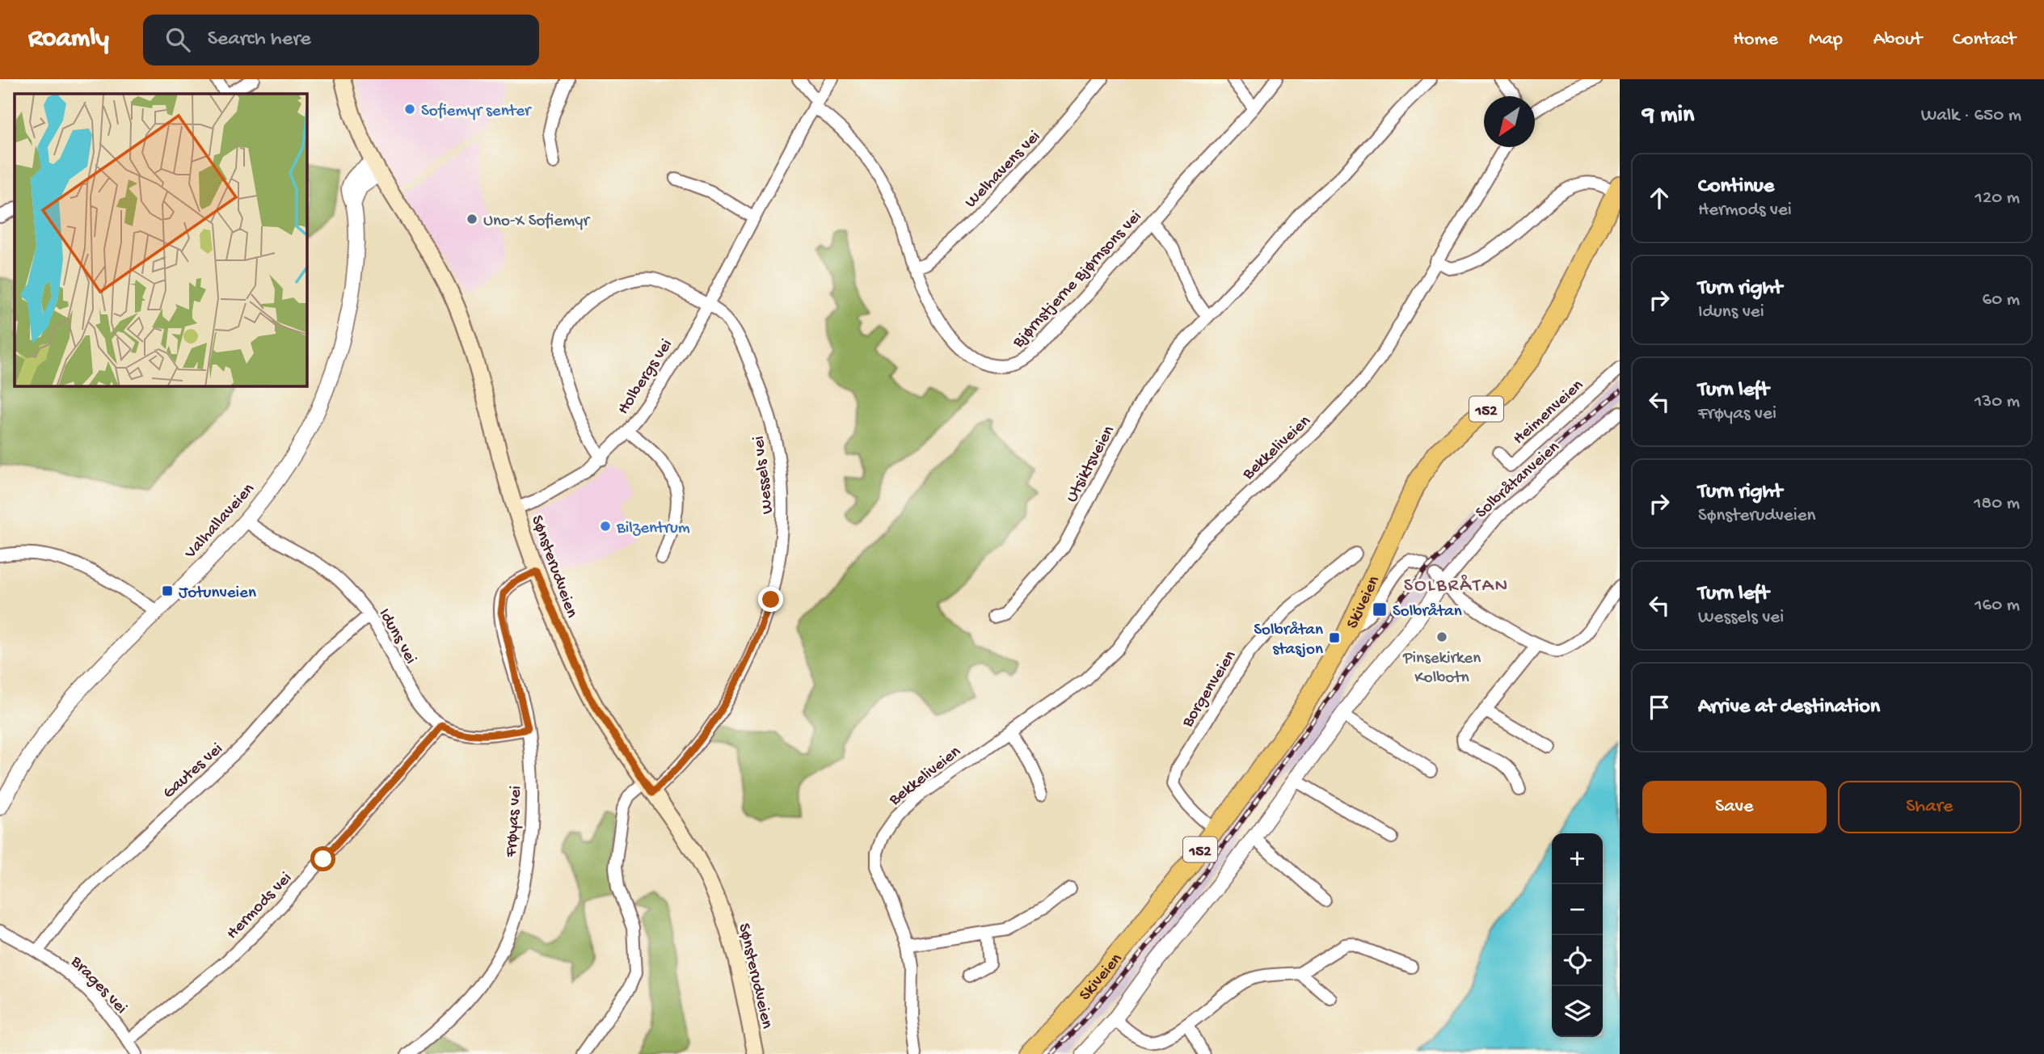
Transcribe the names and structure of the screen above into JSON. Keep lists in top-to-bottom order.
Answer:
{
  "streets": {
    "main road": ["152", "Sønsterudveien", "Skiveien"],
    "street": [
      "Welhavens vei",
      "Bjørnstjerne Bjørnsons vei",
      "Holbergs vei",
      "Heimenveien",
      "Bekkeliveien",
      "Utsiktsveien",
      "Wessels vei",
      "Solbråtanveien",
      "Valhallaveien",
      "Iduns vei",
      "Borgenveien",
      "Gautes vei",
      "Frøyas vei",
      "Hermods vei",
      "Brages vei"
    ]
  },
  "crossings": [
    ["Welhavens vei", "Bjørnstjerne Bjørnsons vei"],
    ["Bjørnstjerne Bjørnsons vei", "Holbergs vei"],
    ["Holbergs vei", "Wessels vei"],
    ["Holbergs vei", "Sønsterudveien"],
    ["Wessels vei", "Sønsterudveien"],
    ["Valhallaveien", "Sønsterudveien"],
    ["Valhallaveien", "Iduns vei"],
    ["Sønsterudveien", "Frøyas vei"],
    ["Skiveien", "Borgenveien"],
    ["Iduns vei", "Gautes vei"],
    ["Iduns vei", "Frøyas vei"],
    ["Iduns vei", "Hermods vei"],
    ["Gautes vei", "Brages vei"],
    ["Hermods vei", "Brages vei"]
  ],
  "districts": ["SOLBRÅTAN"],
  "places": {
    "other": [
      "Sofiemyr senter",
      "Uno-X Sofiemyr",
      "Bilzentrum",
      "Pinsekirken Kolbotn"
    ],
    "transit": ["Jotunveien", "Solbråtan", "Solbråtan stasjon"]
  },
  "north": "bottom left",
  "page": {
    "header": "Roamly",
    "search": "Search here",
    "nav": [
      "Home",
      "Map",
      "About",
      "Contact"
    ],
    "heading": ["9 min", "Walk · 650 m"],
    "list": [
      ["Continue", "Hermods vei", "120 m"],
      ["Turn right", "Iduns vei", "60 m"],
      ["Turn left", "Frøyas vei", "130 m"],
      ["Turn right", "Sønsterudveien", "180 m"],
      ["Turn left", "Wessels vei", "160 m"],
      "Arrive at destination"
    ],
    "buttons": ["Save", "Share"],
    "map_buttons": ["+", "−"]
  }
}
